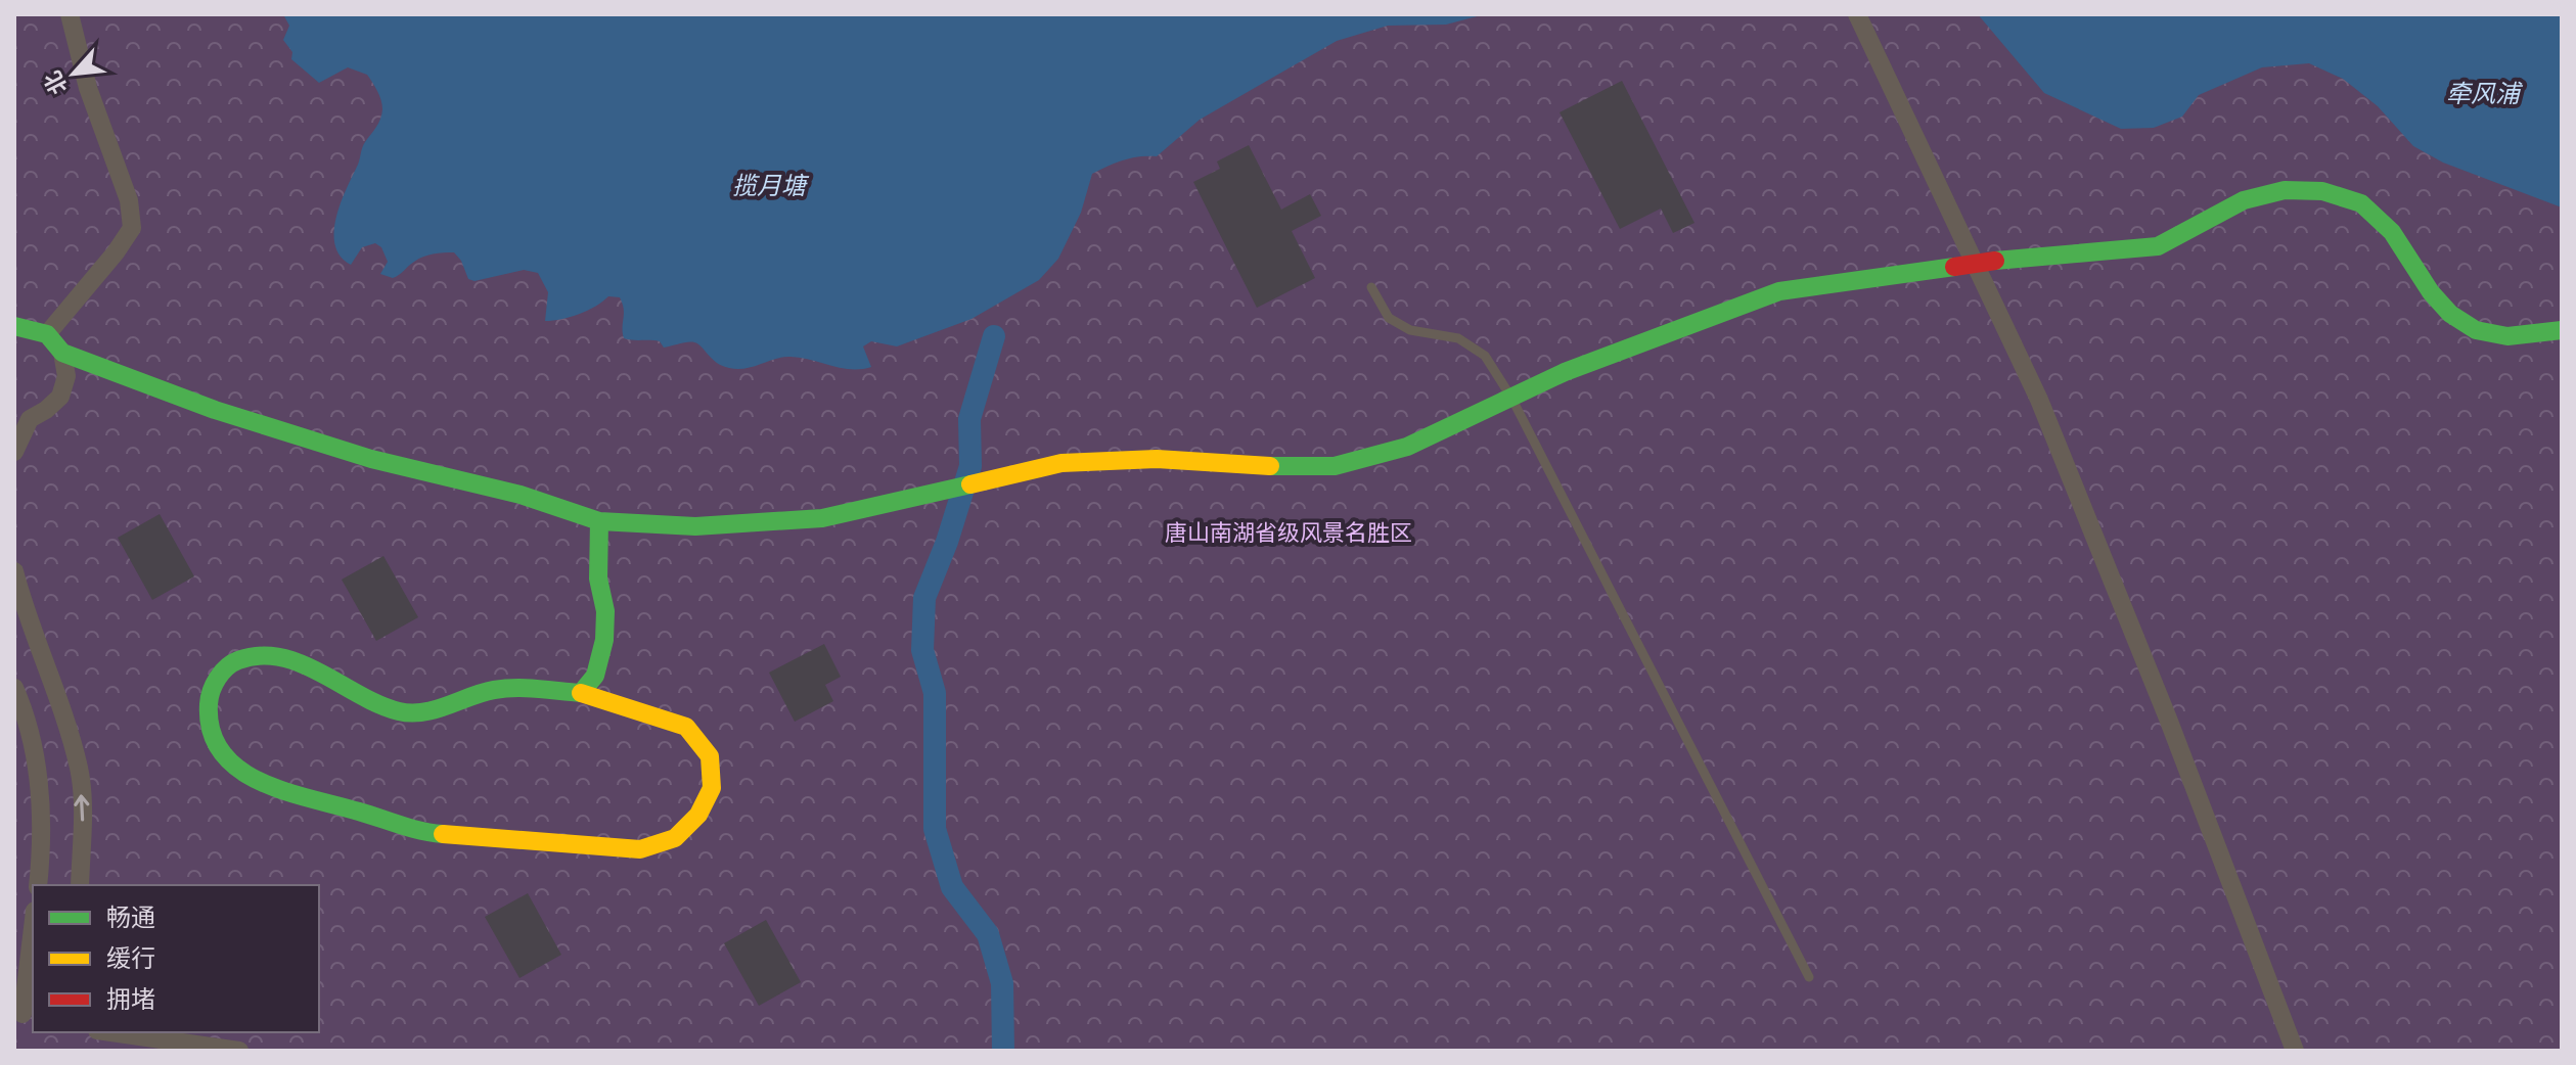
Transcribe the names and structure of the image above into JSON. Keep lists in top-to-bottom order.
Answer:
{
  "water": ["牵风浦", "揽月塘"],
  "parks": ["唐山南湖省级风景名胜区"],
  "legend": ["畅通", "缓行", "拥堵"],
  "north": "bottom left"
}
